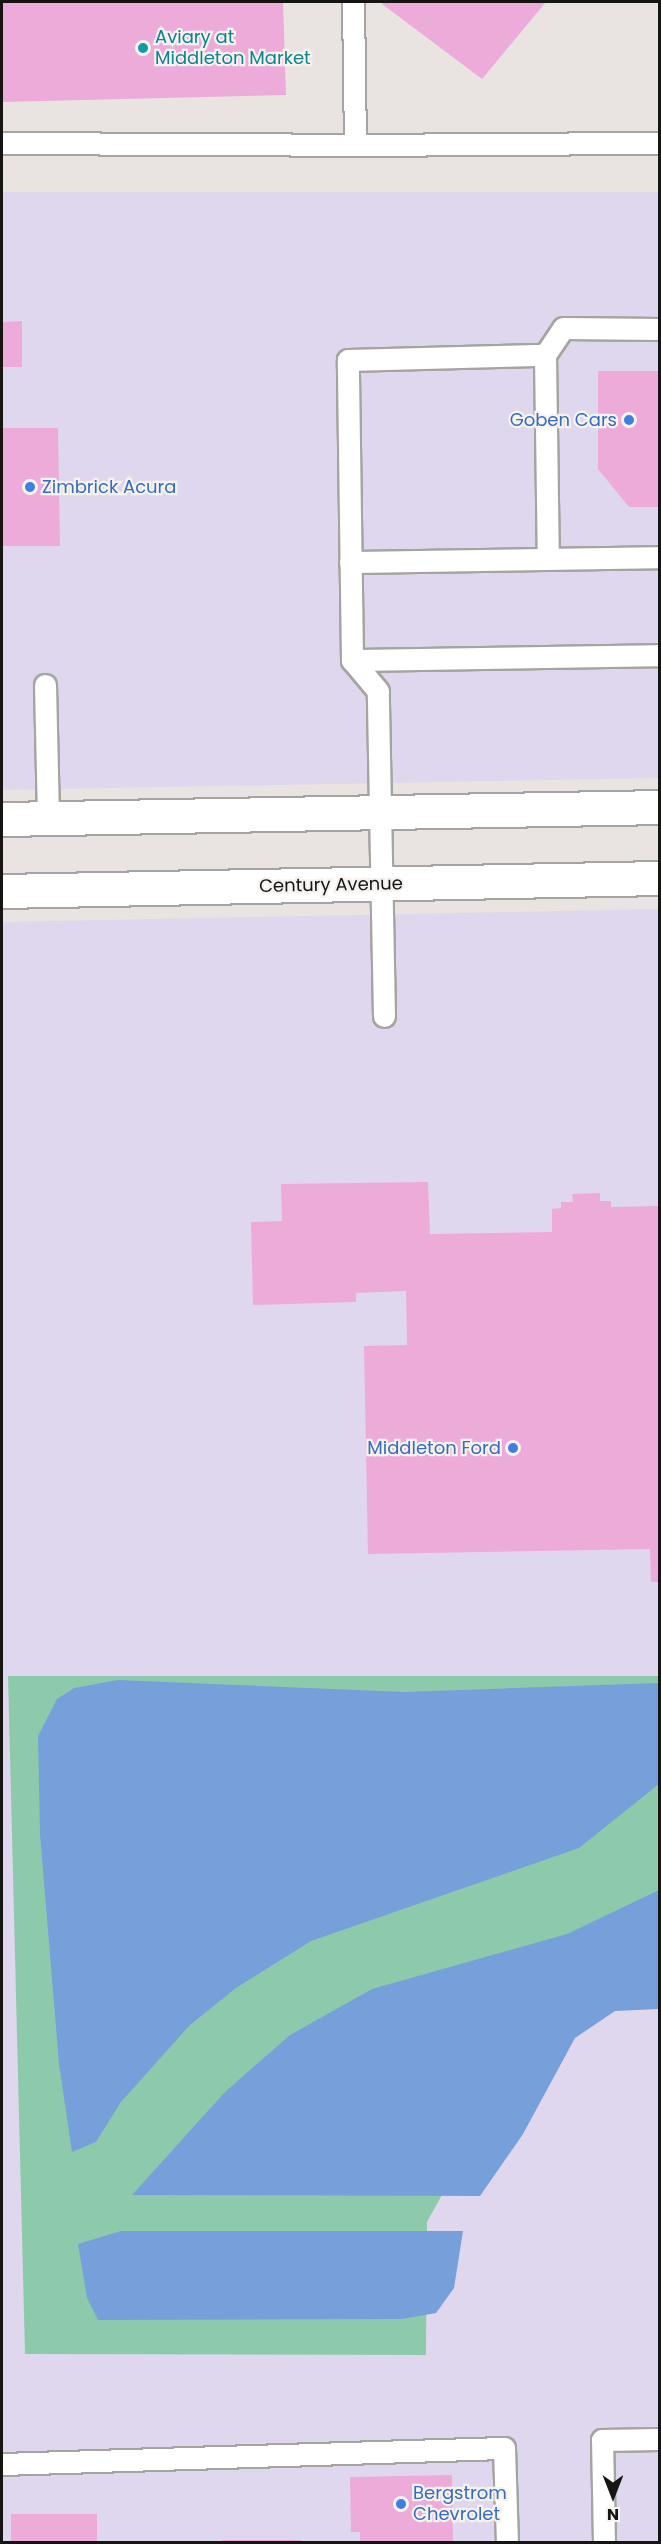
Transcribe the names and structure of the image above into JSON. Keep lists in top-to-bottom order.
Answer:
{
  "streets": {
    "main road": ["Century Avenue"]
  },
  "places": [
    "Aviary at Middleton Market",
    "Goben Cars",
    "Zimbrick Acura",
    "Middleton Ford",
    "Bergstrom Chevrolet"
  ],
  "north": "bottom"
}
